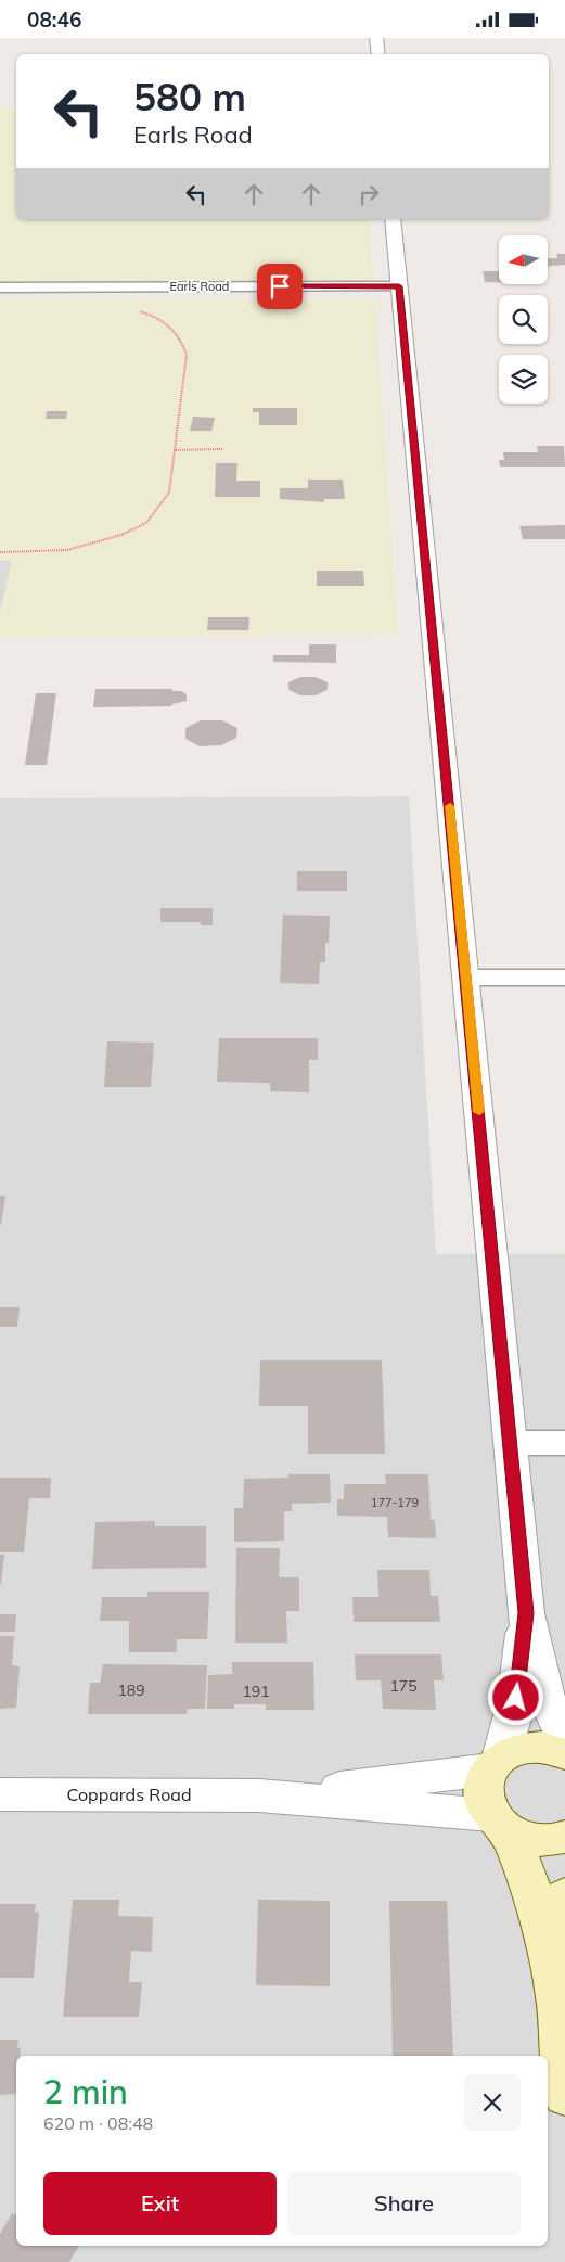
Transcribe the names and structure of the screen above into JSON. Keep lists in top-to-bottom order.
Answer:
{
  "streets": {
    "street": ["Earls Road", "Coppards Road"]
  },
  "house_numbers": [
    "177-179",
    "175",
    "189",
    "191"
  ],
  "north": "left",
  "page": {
    "status": "08:46",
    "turn": ["580 m", "Earls Road"],
    "heading": ["2 min", "620 m · 08:48"],
    "buttons": ["Exit", "Share"]
  }
}
